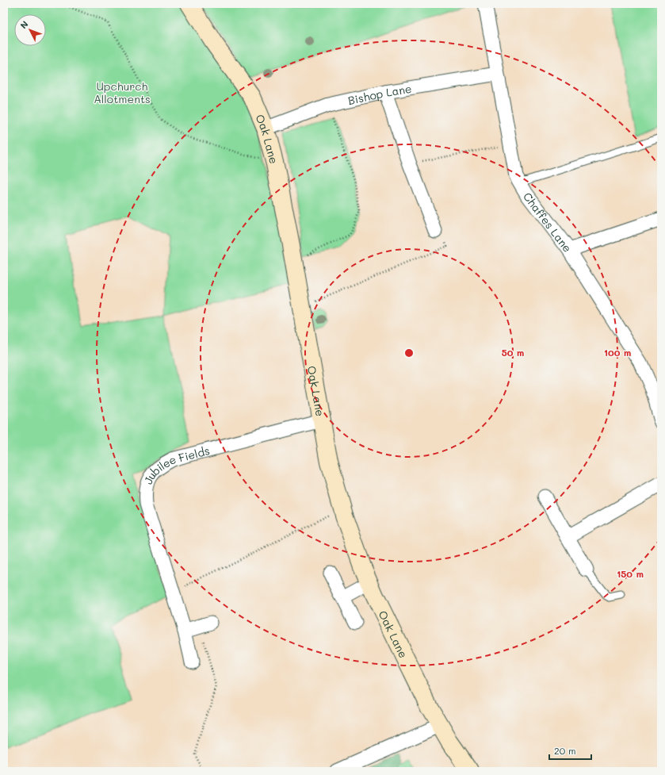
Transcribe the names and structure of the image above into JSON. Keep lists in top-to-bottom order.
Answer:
{
  "streets": {
    "street": [
      "Bishop Lane",
      "Oak Lane",
      "Chaffes Lane",
      "Jubilee Fields"
    ]
  },
  "crossings": [
    ["Bishop Lane", "Oak Lane"],
    ["Bishop Lane", "Chaffes Lane"],
    ["Oak Lane", "Jubilee Fields"]
  ],
  "parks": ["Upchurch Allotments"],
  "scale_bar": "20 m",
  "north": "top left",
  "rings": ["50 m", "100 m", "150 m"]
}
